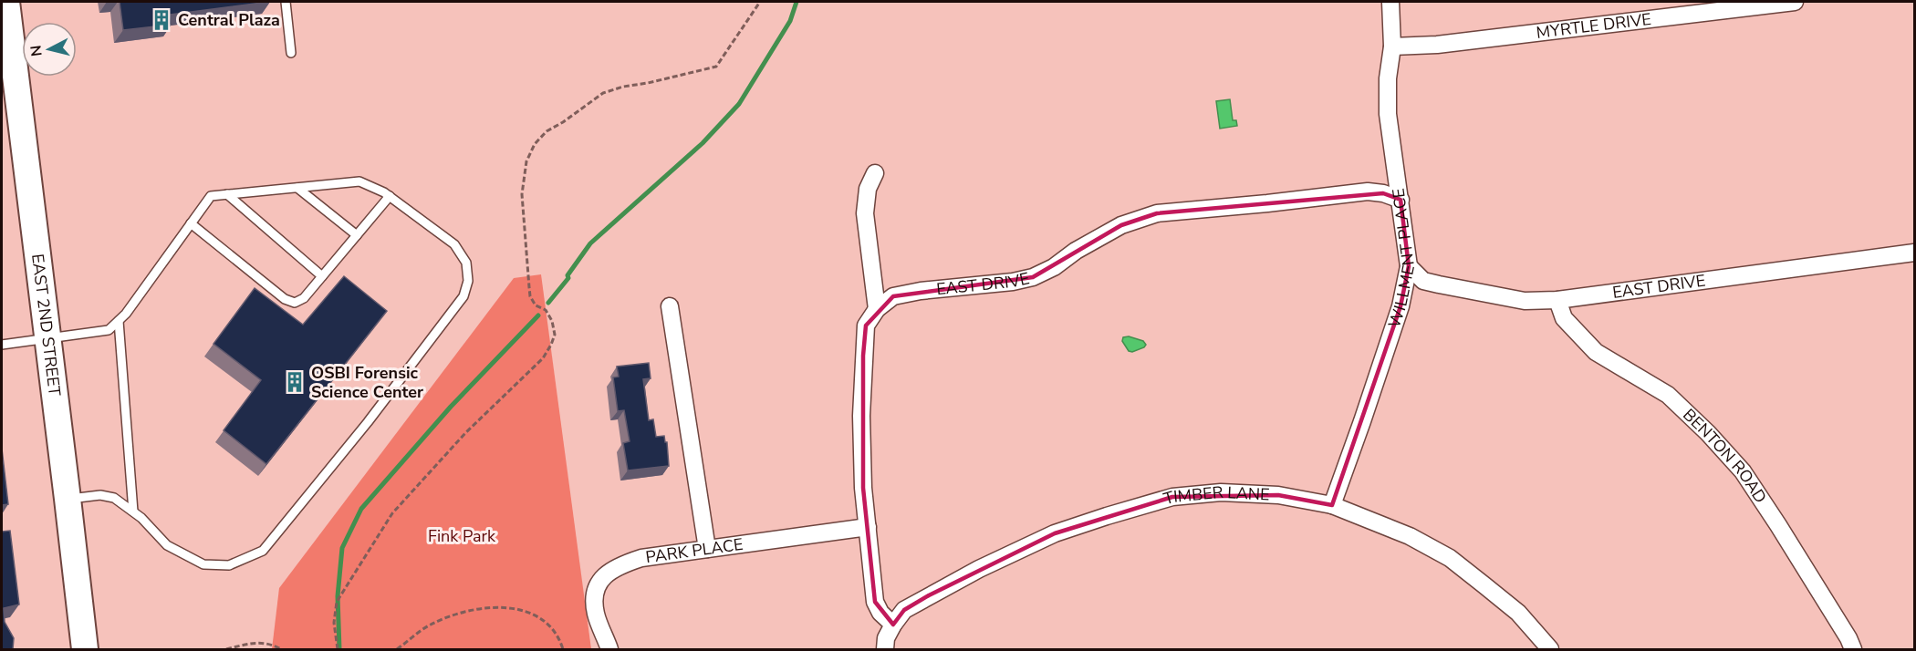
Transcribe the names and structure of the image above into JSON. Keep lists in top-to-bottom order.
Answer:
{
  "streets": {
    "main road": ["EAST 2ND STREET"],
    "street": [
      "MYRTLE DRIVE",
      "WILLMENT PLACE",
      "EAST DRIVE",
      "BENTON ROAD",
      "TIMBER LANE",
      "PARK PLACE"
    ]
  },
  "crossings": [
    ["MYRTLE DRIVE", "WILLMENT PLACE"],
    ["WILLMENT PLACE", "EAST DRIVE"],
    ["WILLMENT PLACE", "TIMBER LANE"],
    ["EAST DRIVE", "BENTON ROAD"]
  ],
  "parks": ["Fink Park"],
  "places": {
    "building": ["Central Plaza", "OSBI Forensic Science Center"]
  },
  "north": "left"
}
